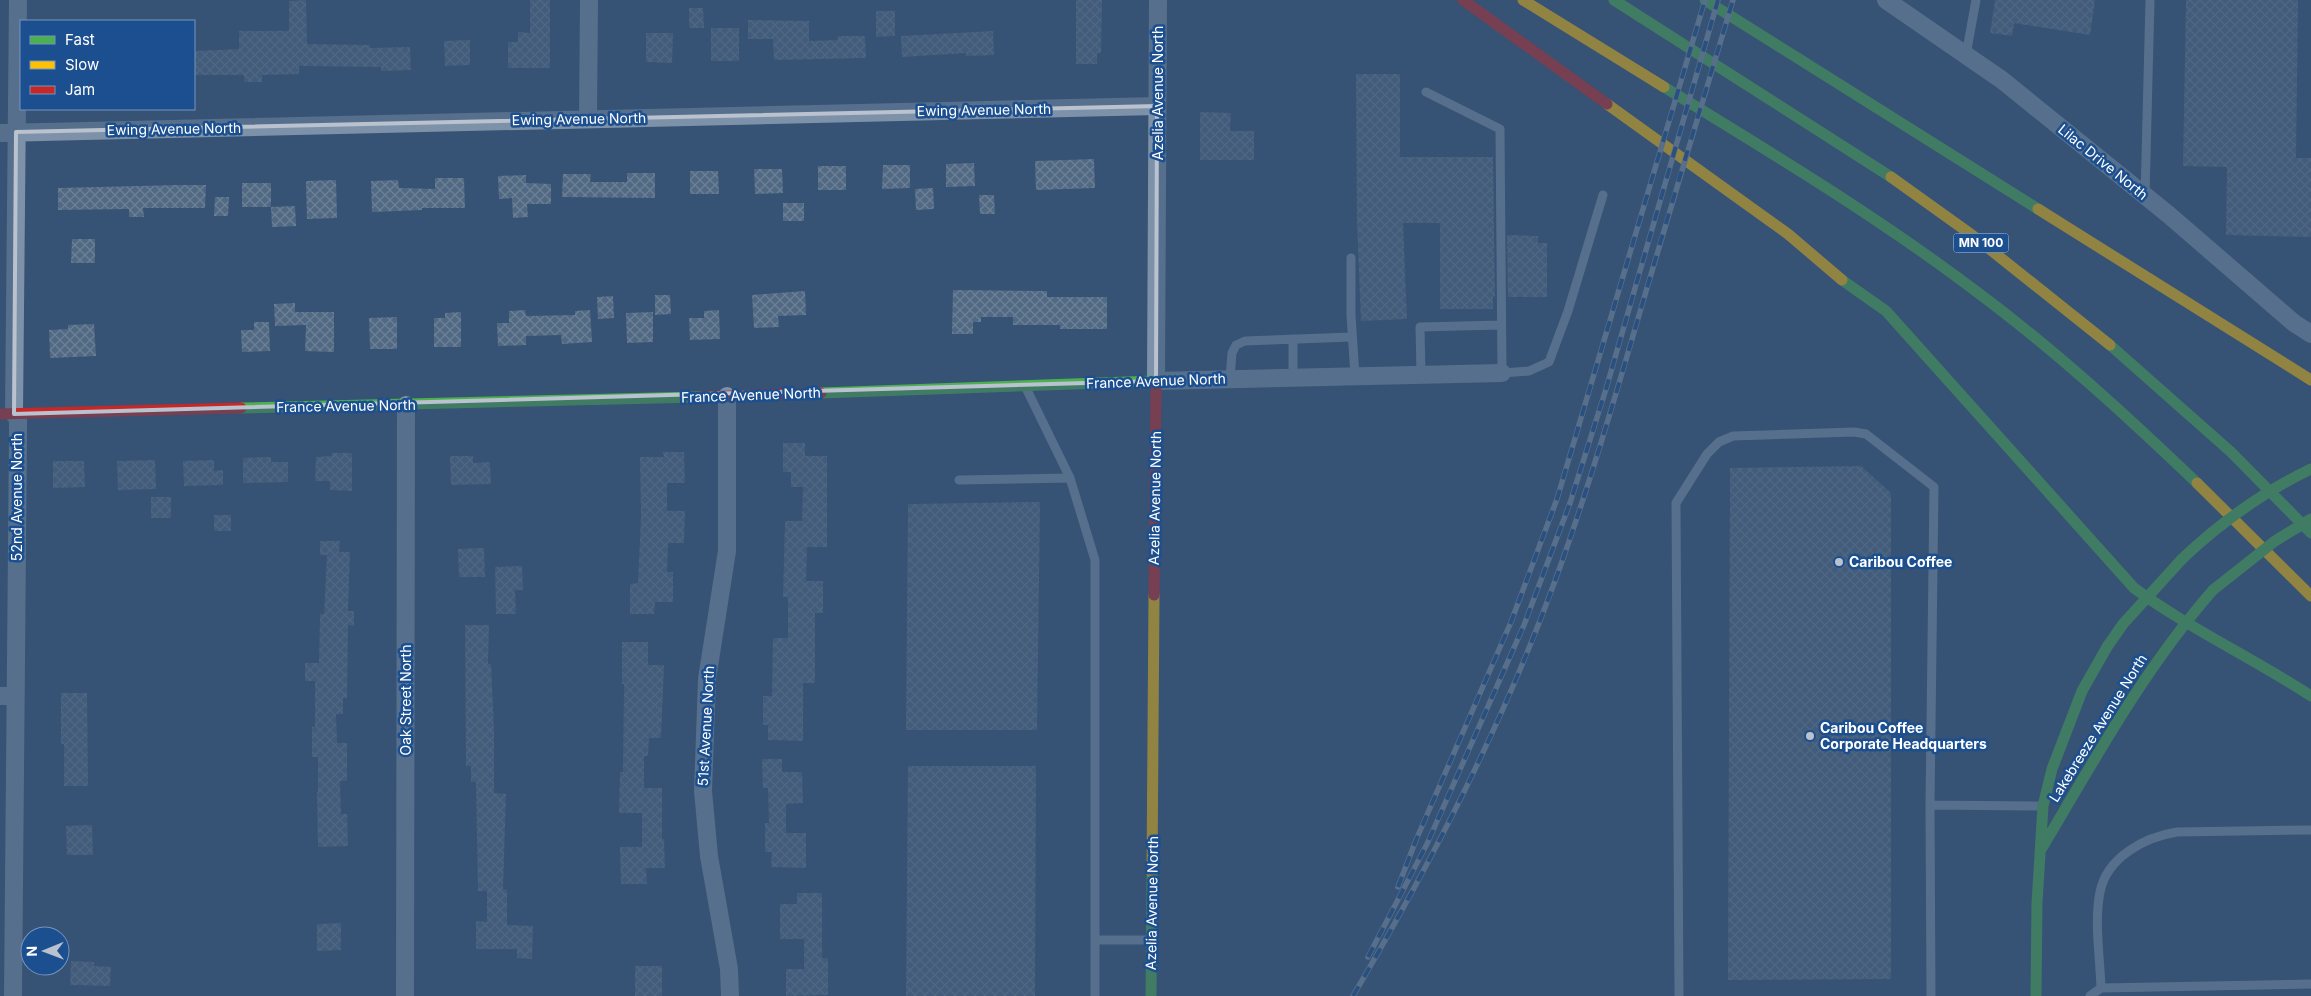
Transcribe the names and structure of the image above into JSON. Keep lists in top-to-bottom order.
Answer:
{
  "streets": {
    "main road": [
      "Azelia Avenue North",
      "MN 100",
      "France Avenue North",
      "Lakebreeze Avenue North"
    ],
    "street": [
      "Ewing Avenue North",
      "Lilac Drive North",
      "52nd Avenue North",
      "Oak Street North",
      "51st Avenue North"
    ]
  },
  "crossings": [
    ["Azelia Avenue North", "Ewing Avenue North"],
    ["Azelia Avenue North", "France Avenue North"],
    ["Ewing Avenue North", "52nd Avenue North"],
    ["France Avenue North", "52nd Avenue North"],
    ["France Avenue North", "Oak Street North"],
    ["France Avenue North", "51st Avenue North"]
  ],
  "places": ["Caribou Coffee", "Caribou Coffee Corporate Headquarters"],
  "legend": ["Fast", "Slow", "Jam"],
  "north": "left"
}
